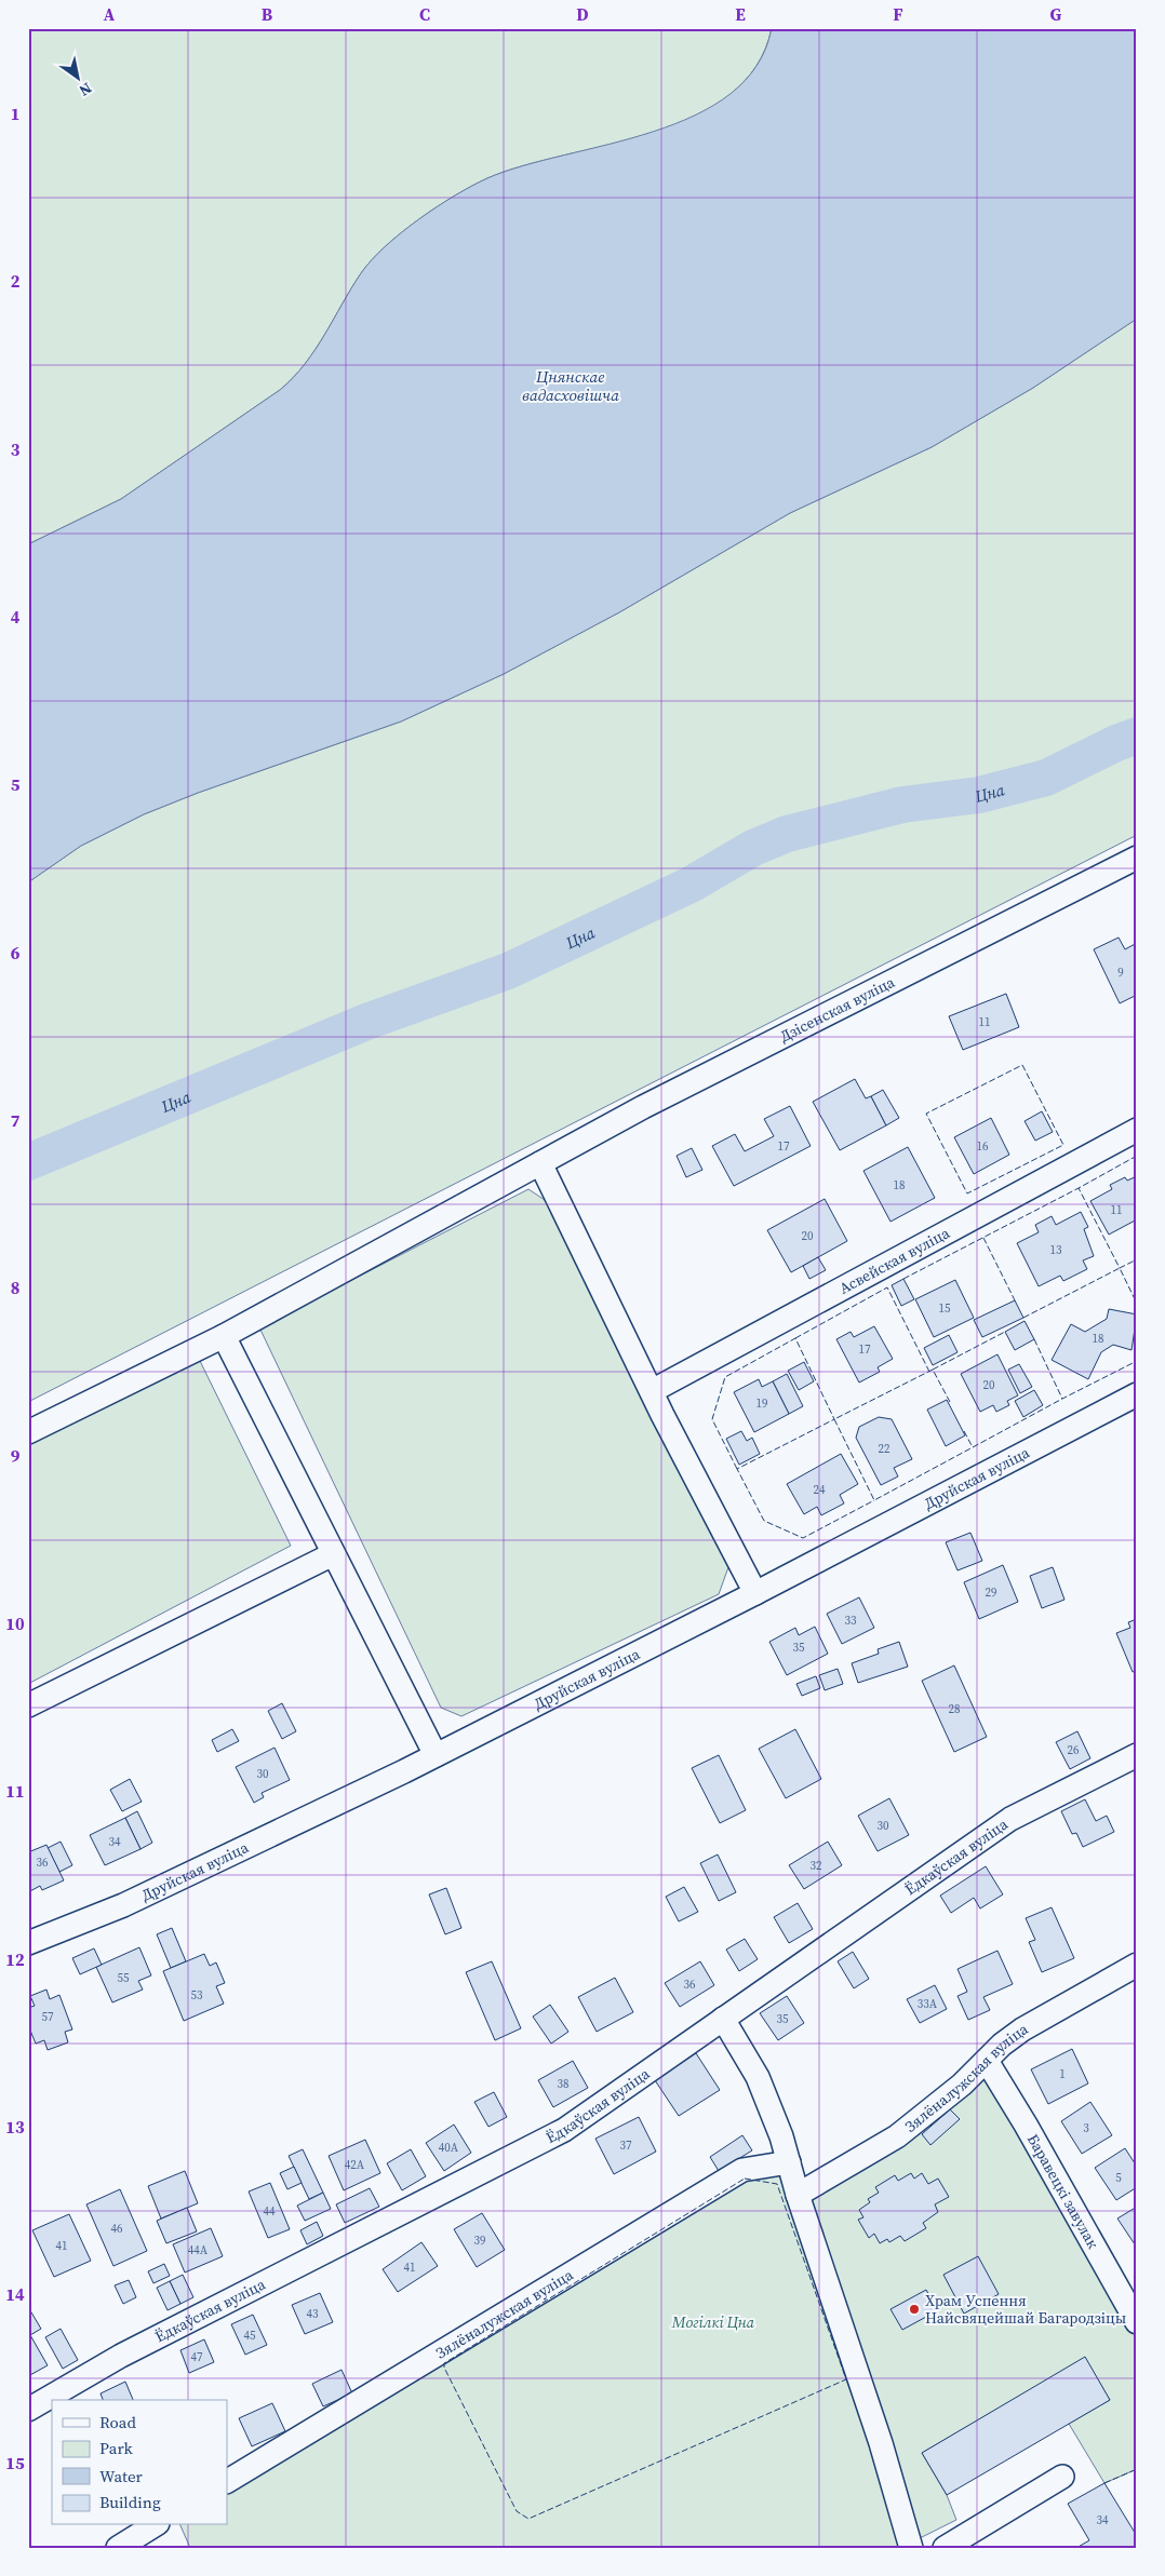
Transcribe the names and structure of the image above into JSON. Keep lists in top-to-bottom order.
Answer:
{
  "streets": {
    "street": [
      "Дзісенская вуліца",
      "Асвейская вуліца",
      "Друйская вуліца",
      "Ёдкаўская вуліца",
      "Зялёналужская вуліца",
      "Баравецкі завулак"
    ]
  },
  "crossings": [
    ["Зялёналужская вуліца", "Баравецкі завулак"]
  ],
  "water": ["Цнянскае вадасховішча", "Цна"],
  "parks": ["Могілкі Цна"],
  "places": ["Храм Успення Найсвяцейшай Багародзіцы"],
  "house_numbers": [
    "9",
    "11",
    "17",
    "16",
    "18",
    "11",
    "20",
    "13",
    "15",
    "18",
    "17",
    "20",
    "19",
    "22",
    "24",
    "29",
    "33",
    "35",
    "28",
    "26",
    "30",
    "30",
    "34",
    "36",
    "32",
    "55",
    "36",
    "53",
    "33А",
    "57",
    "35",
    "1",
    "38",
    "3",
    "37",
    "40А",
    "42А",
    "5",
    "44",
    "46",
    "39",
    "41",
    "44А",
    "41",
    "43",
    "45",
    "47",
    "34"
  ],
  "legend": [
    "Road",
    "Park",
    "Water",
    "Building"
  ],
  "north": "bottom right",
  "grid": {
    "columns": [
      "A",
      "B",
      "C",
      "D",
      "E",
      "F",
      "G"
    ],
    "rows": [
      "1",
      "2",
      "3",
      "4",
      "5",
      "6",
      "7",
      "8",
      "9",
      "10",
      "11",
      "12",
      "13",
      "14",
      "15"
    ]
  }
}
